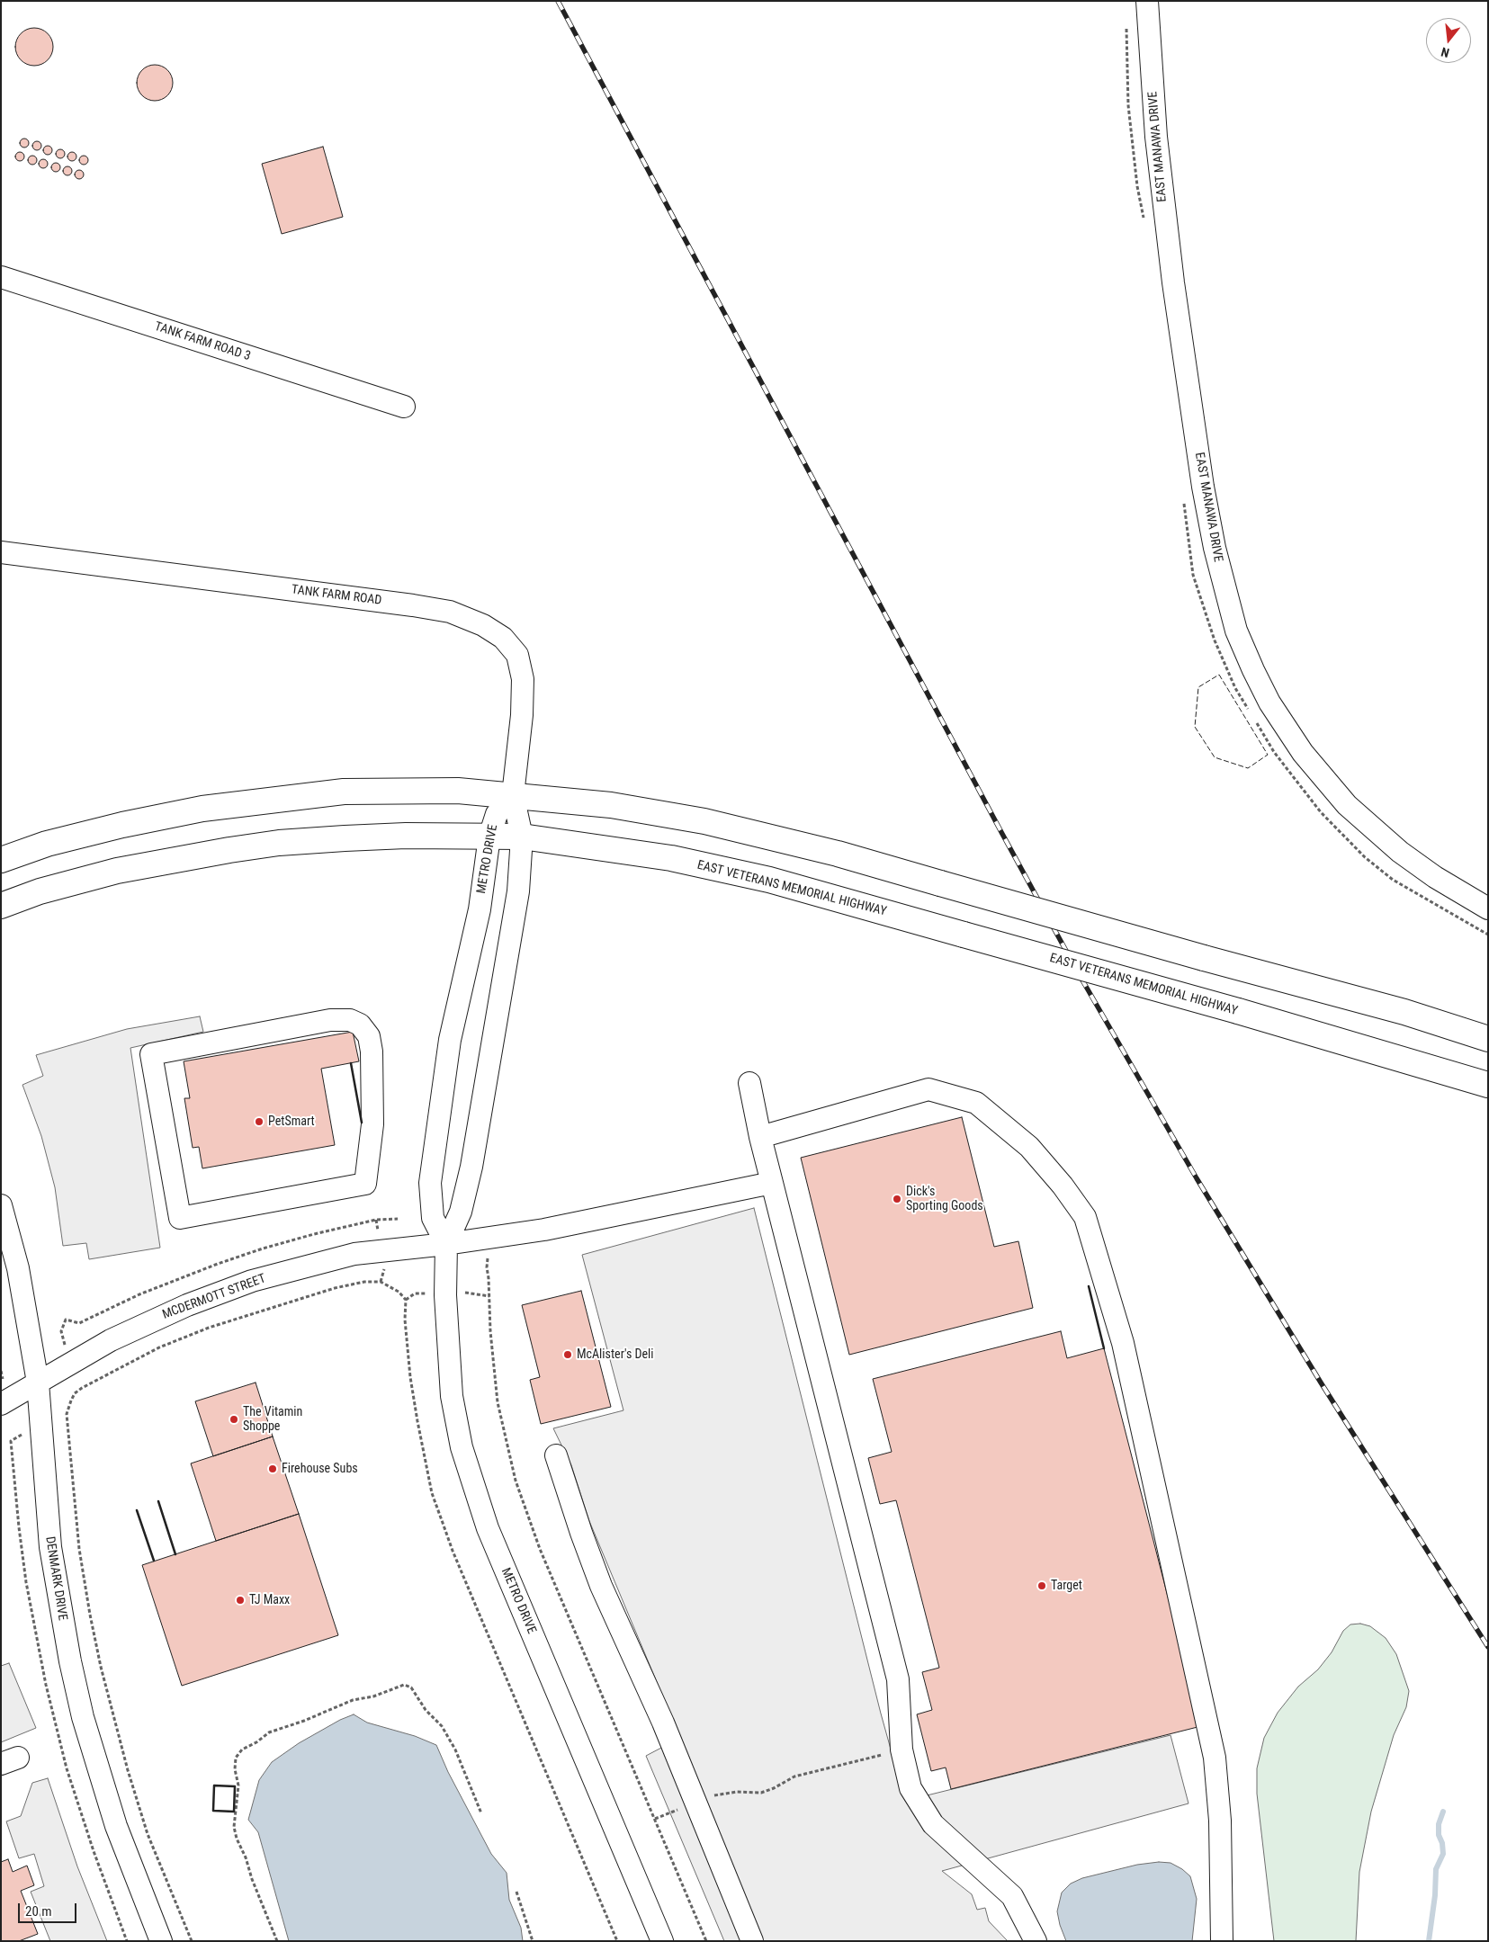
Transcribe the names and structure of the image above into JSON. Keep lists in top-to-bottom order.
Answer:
{
  "streets": {
    "main road": ["EAST VETERANS MEMORIAL HIGHWAY"],
    "street": [
      "EAST MANAWA DRIVE",
      "TANK FARM ROAD 3",
      "TANK FARM ROAD",
      "METRO DRIVE",
      "MCDERMOTT STREET",
      "DENMARK DRIVE"
    ]
  },
  "crossings": [
    ["TANK FARM ROAD", "METRO DRIVE"],
    ["METRO DRIVE", "EAST VETERANS MEMORIAL HIGHWAY"],
    ["METRO DRIVE", "MCDERMOTT STREET"],
    ["MCDERMOTT STREET", "DENMARK DRIVE"]
  ],
  "places": [
    "PetSmart",
    "Dick's Sporting Goods",
    "McAlister's Deli",
    "The Vitamin Shoppe",
    "Firehouse Subs",
    "Target",
    "TJ Maxx"
  ],
  "scale_bar": "20 m",
  "north": "bottom"
}
